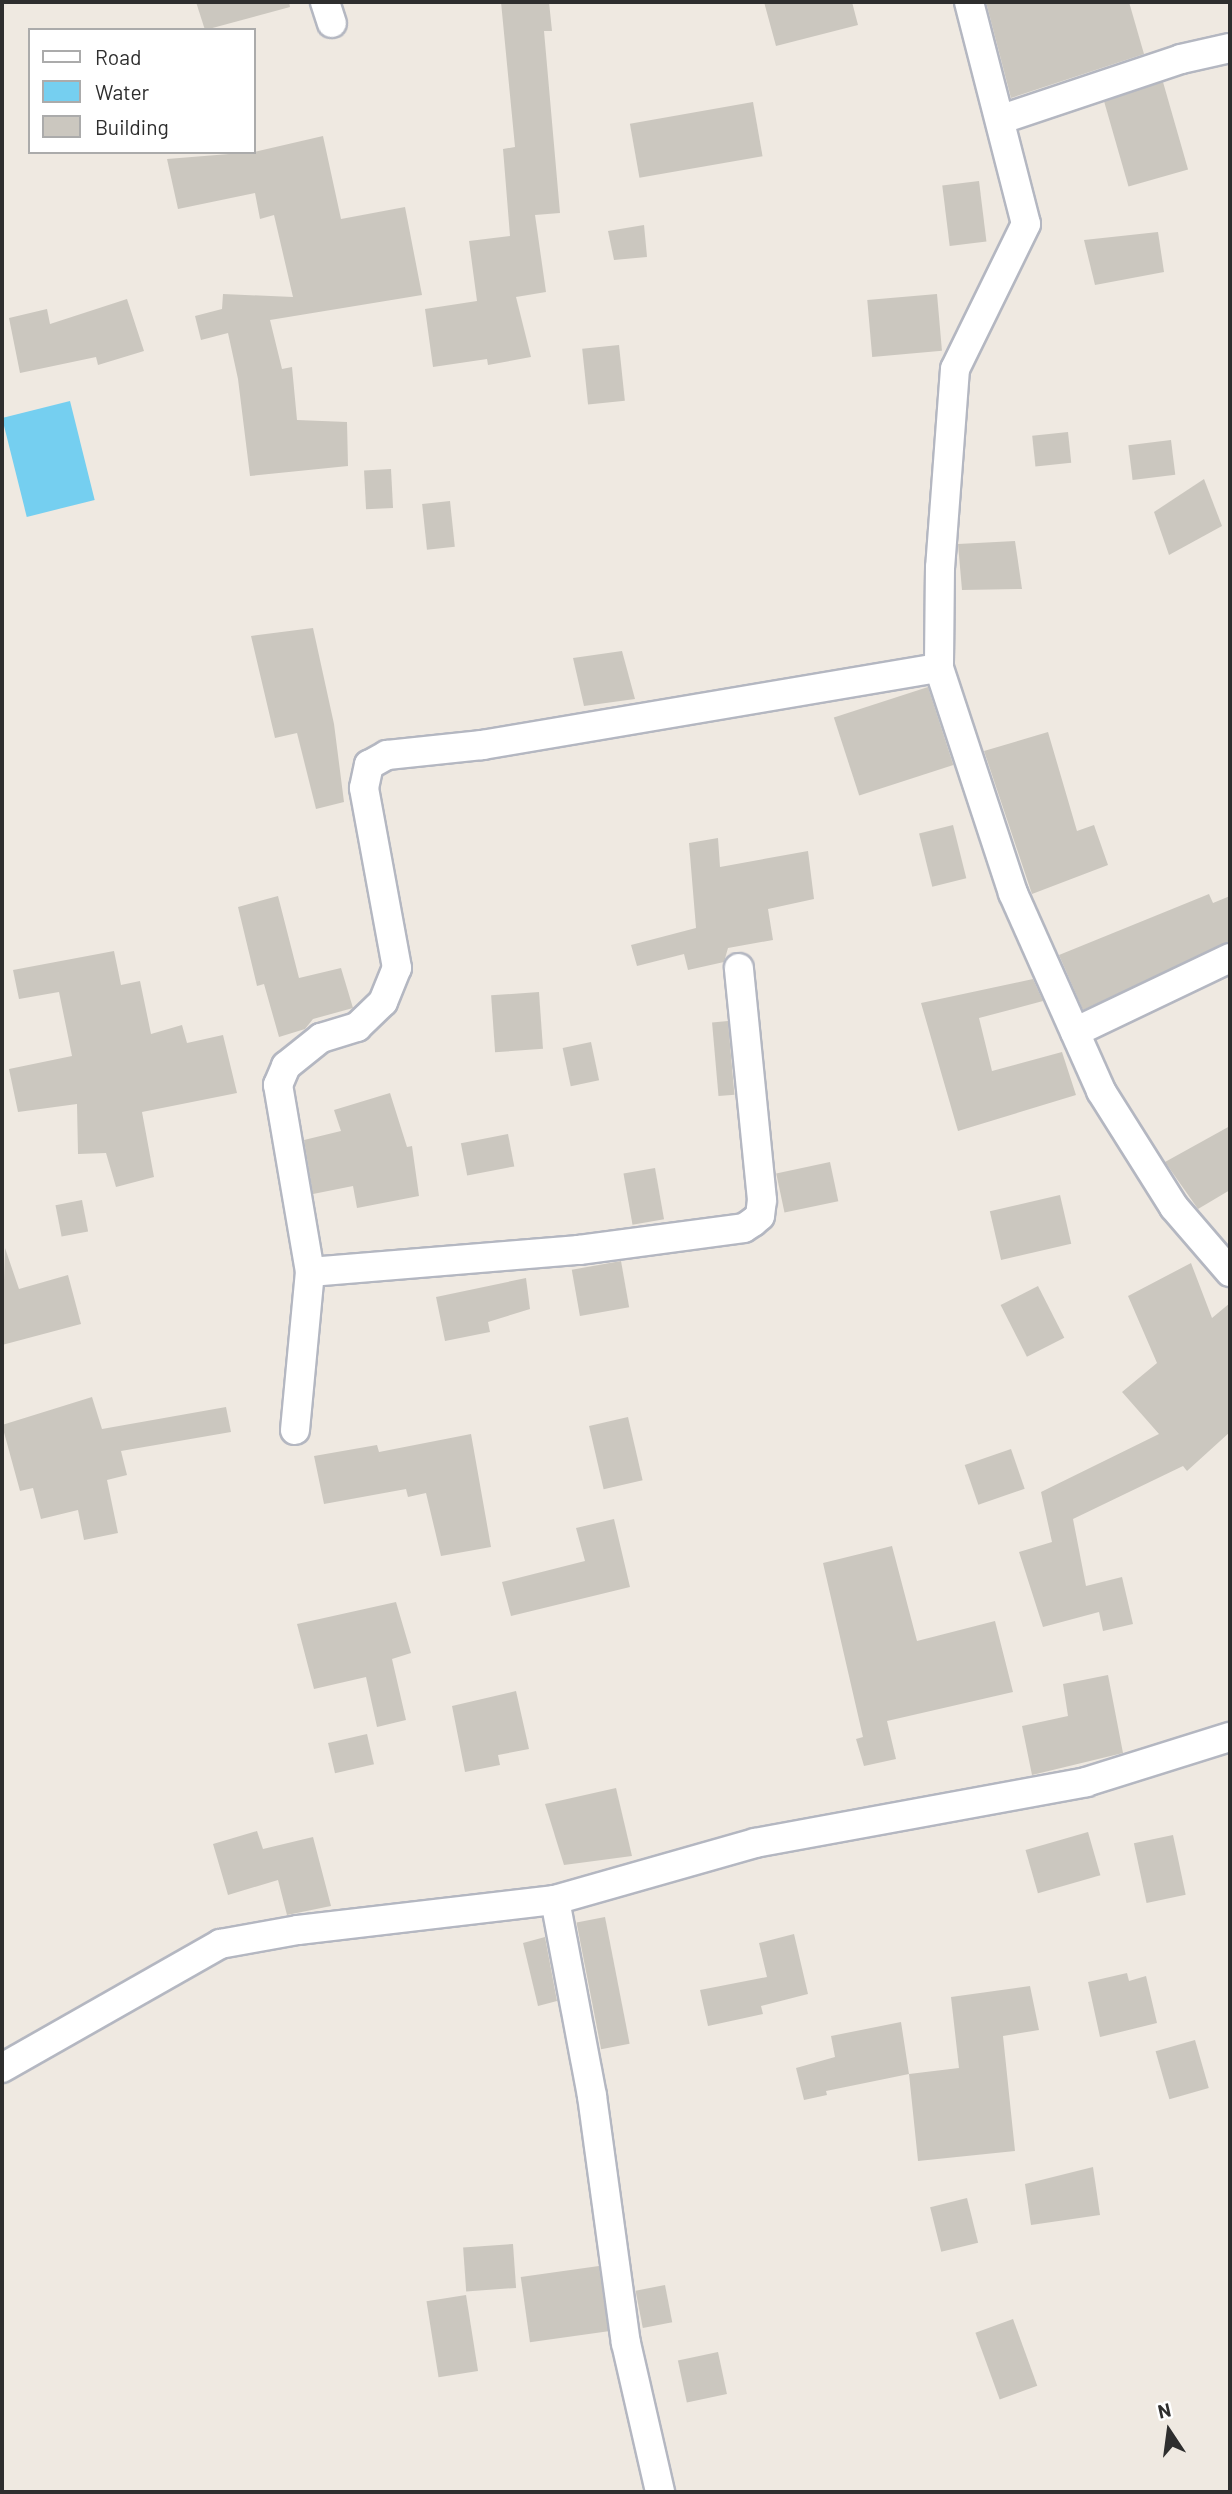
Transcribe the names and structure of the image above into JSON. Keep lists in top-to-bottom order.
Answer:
{
  "legend": ["Road", "Water", "Building"],
  "north": "top"
}
